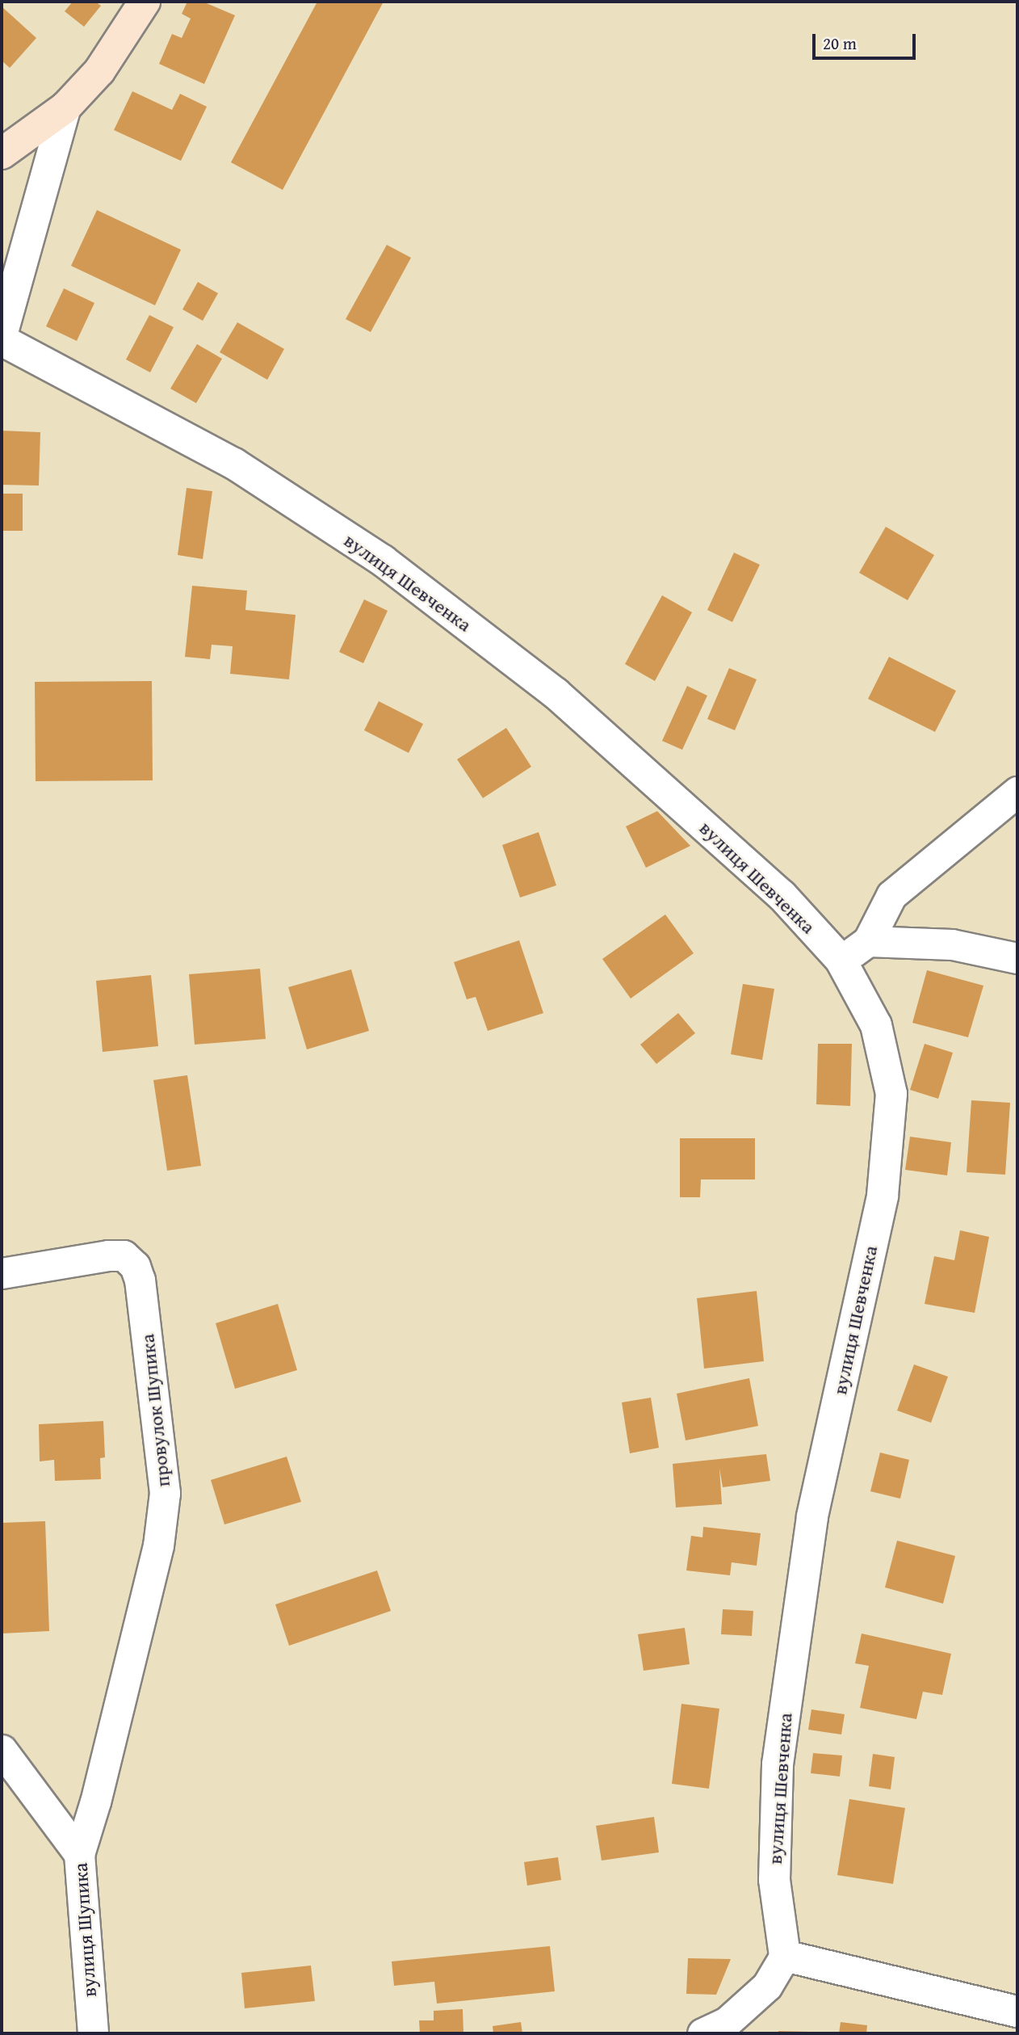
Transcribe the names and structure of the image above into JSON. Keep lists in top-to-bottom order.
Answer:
{
  "streets": {
    "street": ["вулиця Шевченка", "провулок Шупика", "вулиця Шупика"]
  },
  "crossings": [
    ["провулок Шупика", "вулиця Шупика"]
  ],
  "scale_bar": "20 m"
}
